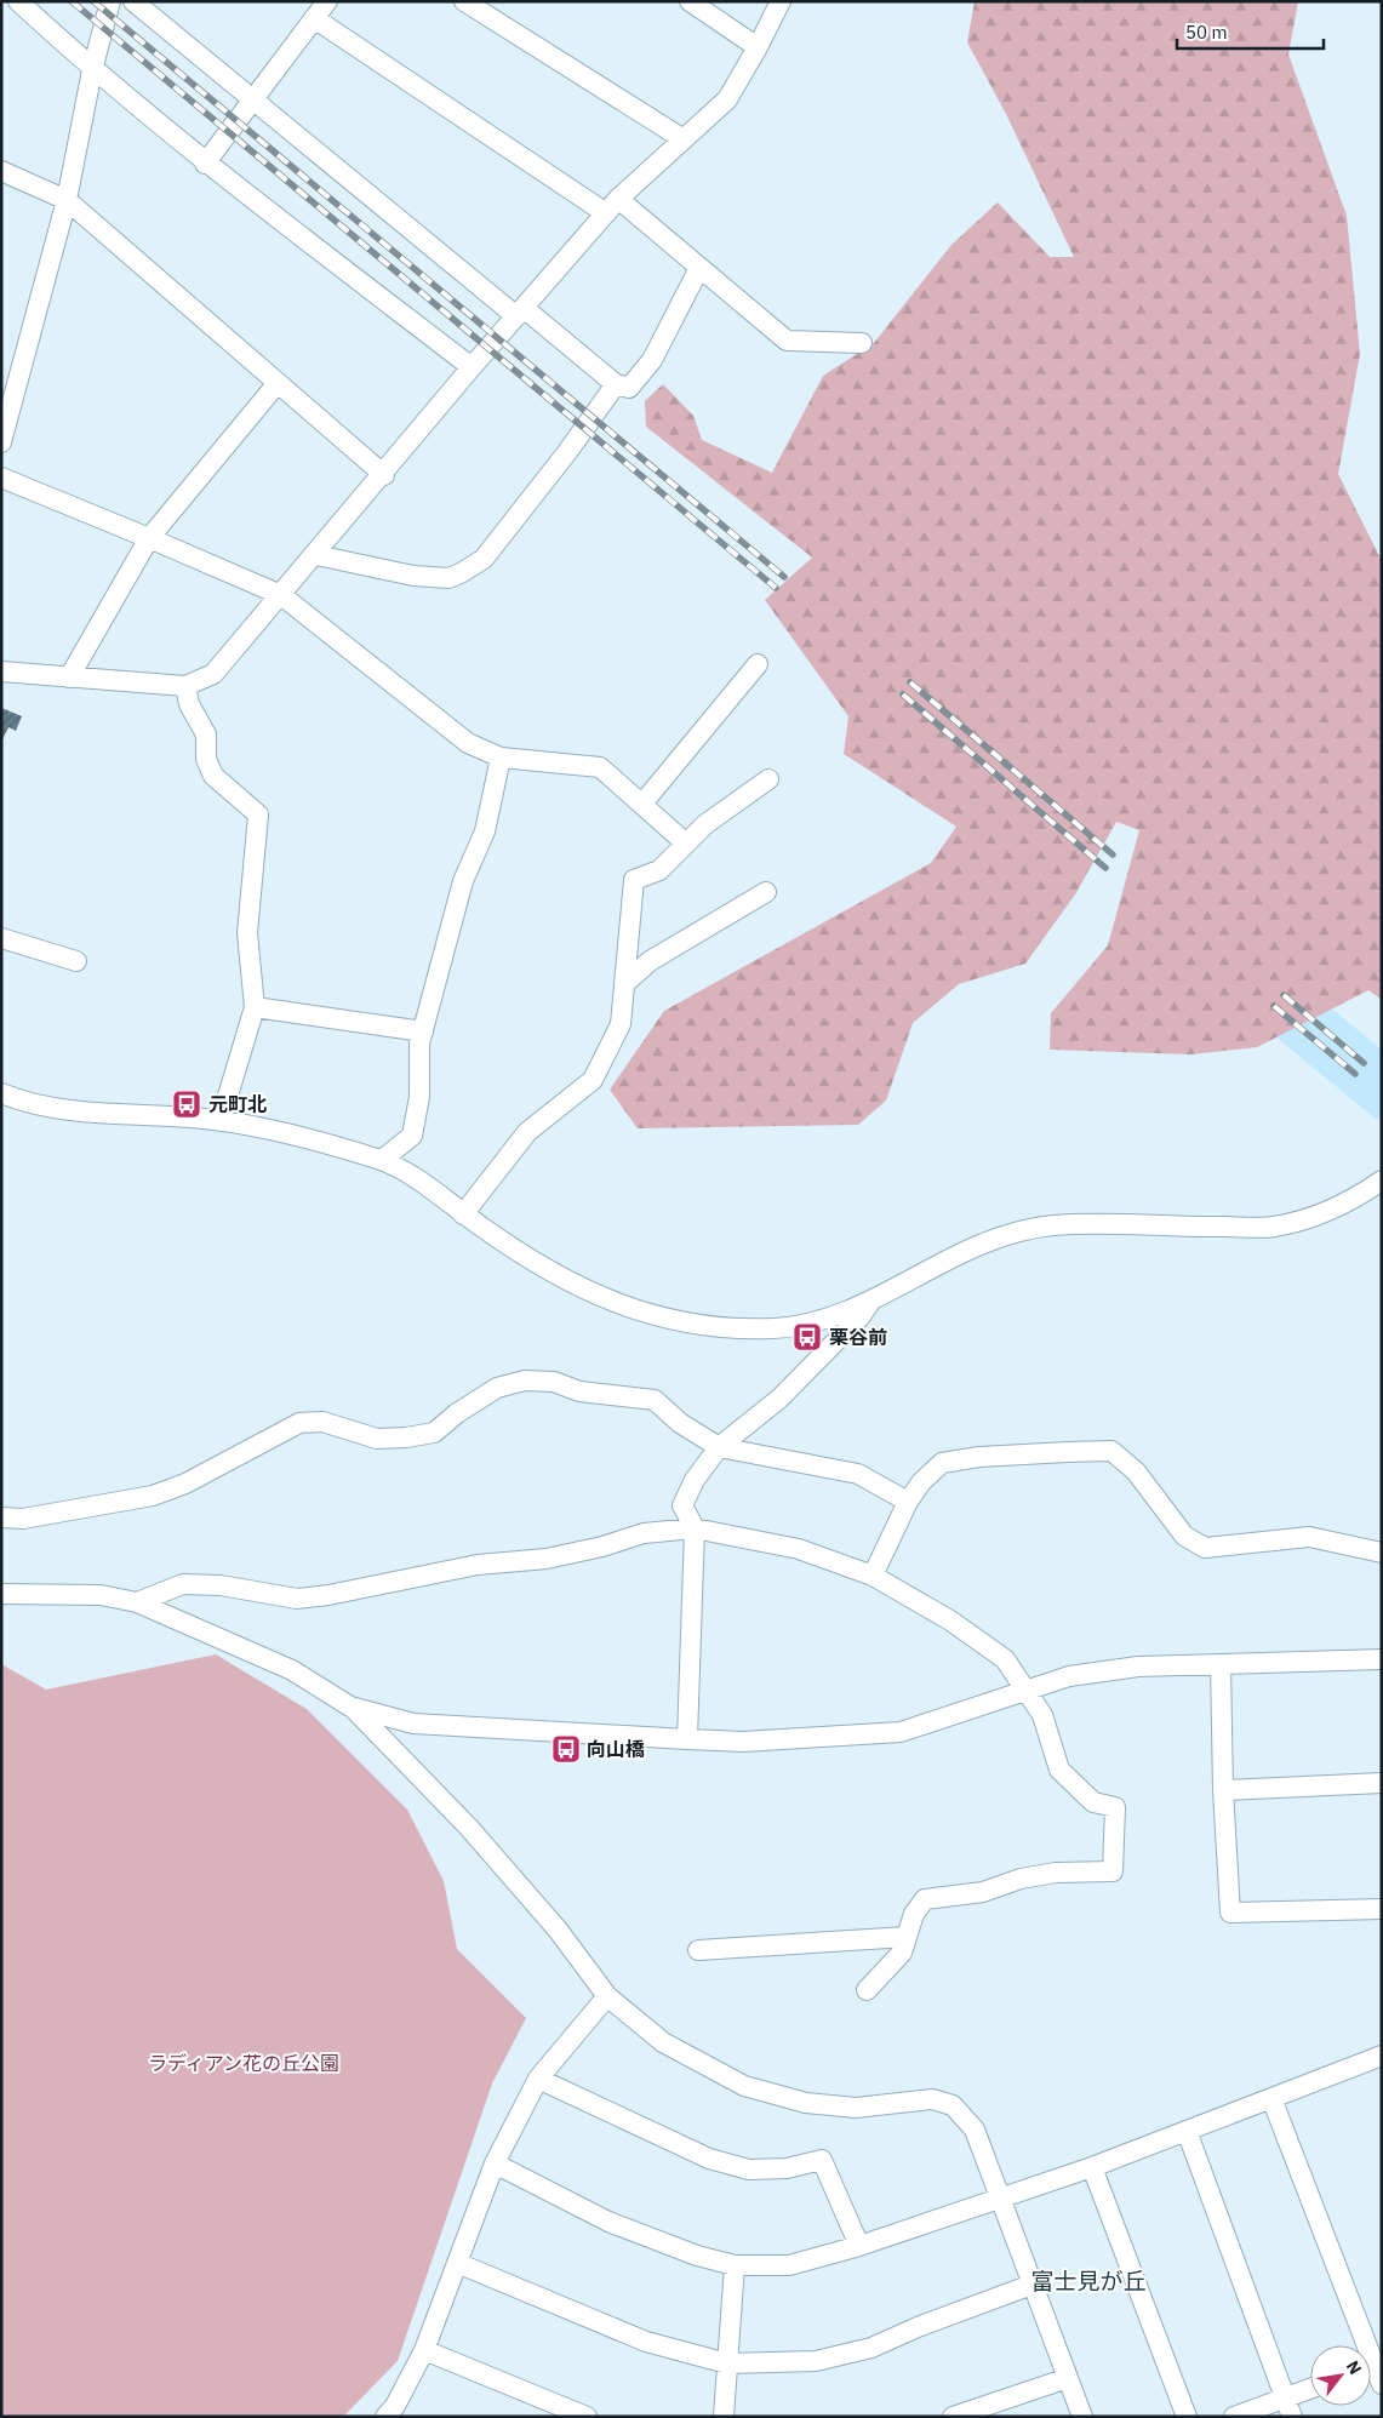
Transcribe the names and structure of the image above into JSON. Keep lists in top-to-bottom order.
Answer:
{
  "districts": ["富士見が丘"],
  "parks": ["ラディアン花の丘公園"],
  "places": {
    "bus stop": ["元町北", "栗谷前", "向山橋"]
  },
  "scale_bar": "50 m",
  "north": "top right"
}
